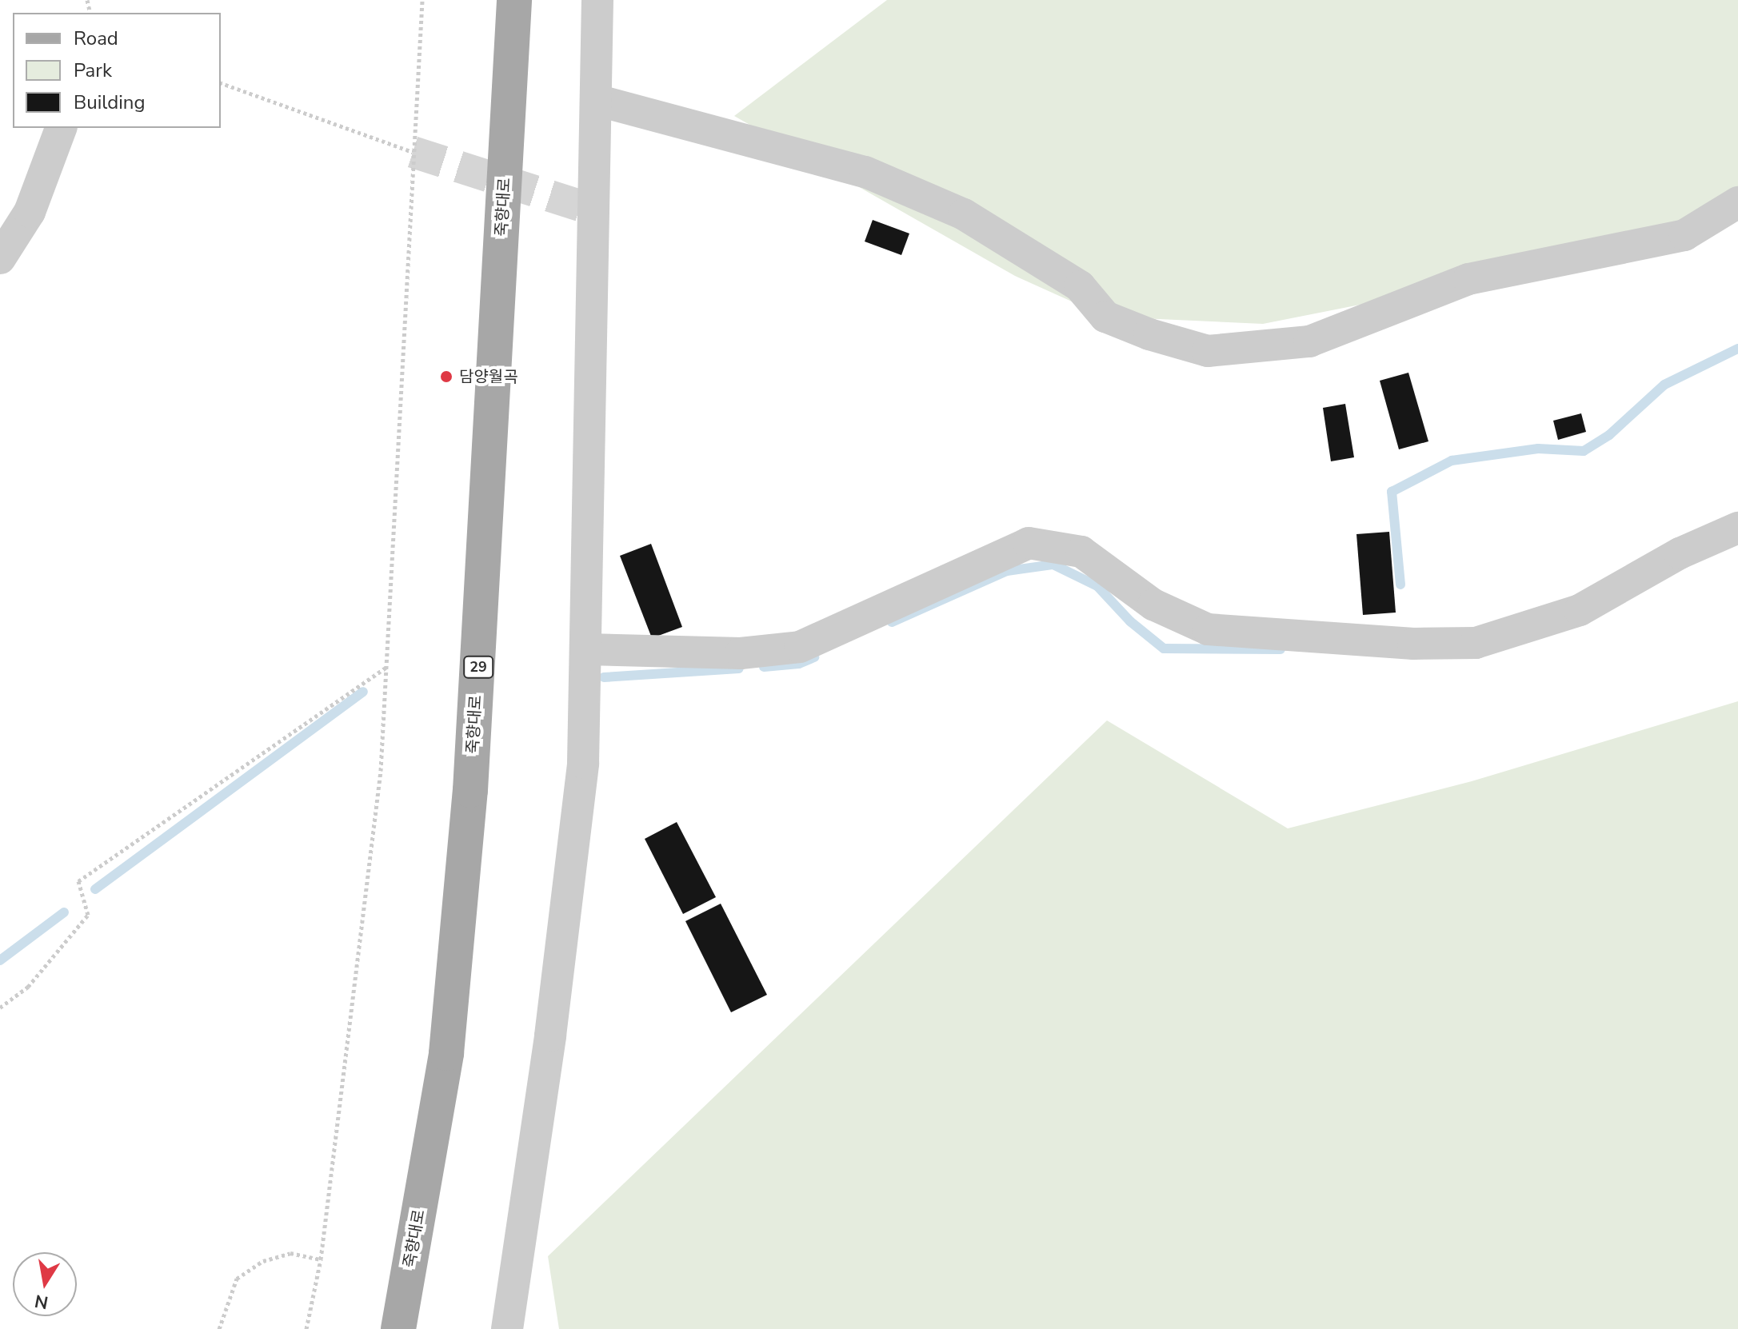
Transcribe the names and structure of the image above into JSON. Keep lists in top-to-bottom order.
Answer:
{
  "streets": {
    "main road": ["죽향대로", "29"]
  },
  "places": ["담양월곡"],
  "legend": ["Road", "Park", "Building"],
  "north": "bottom"
}
